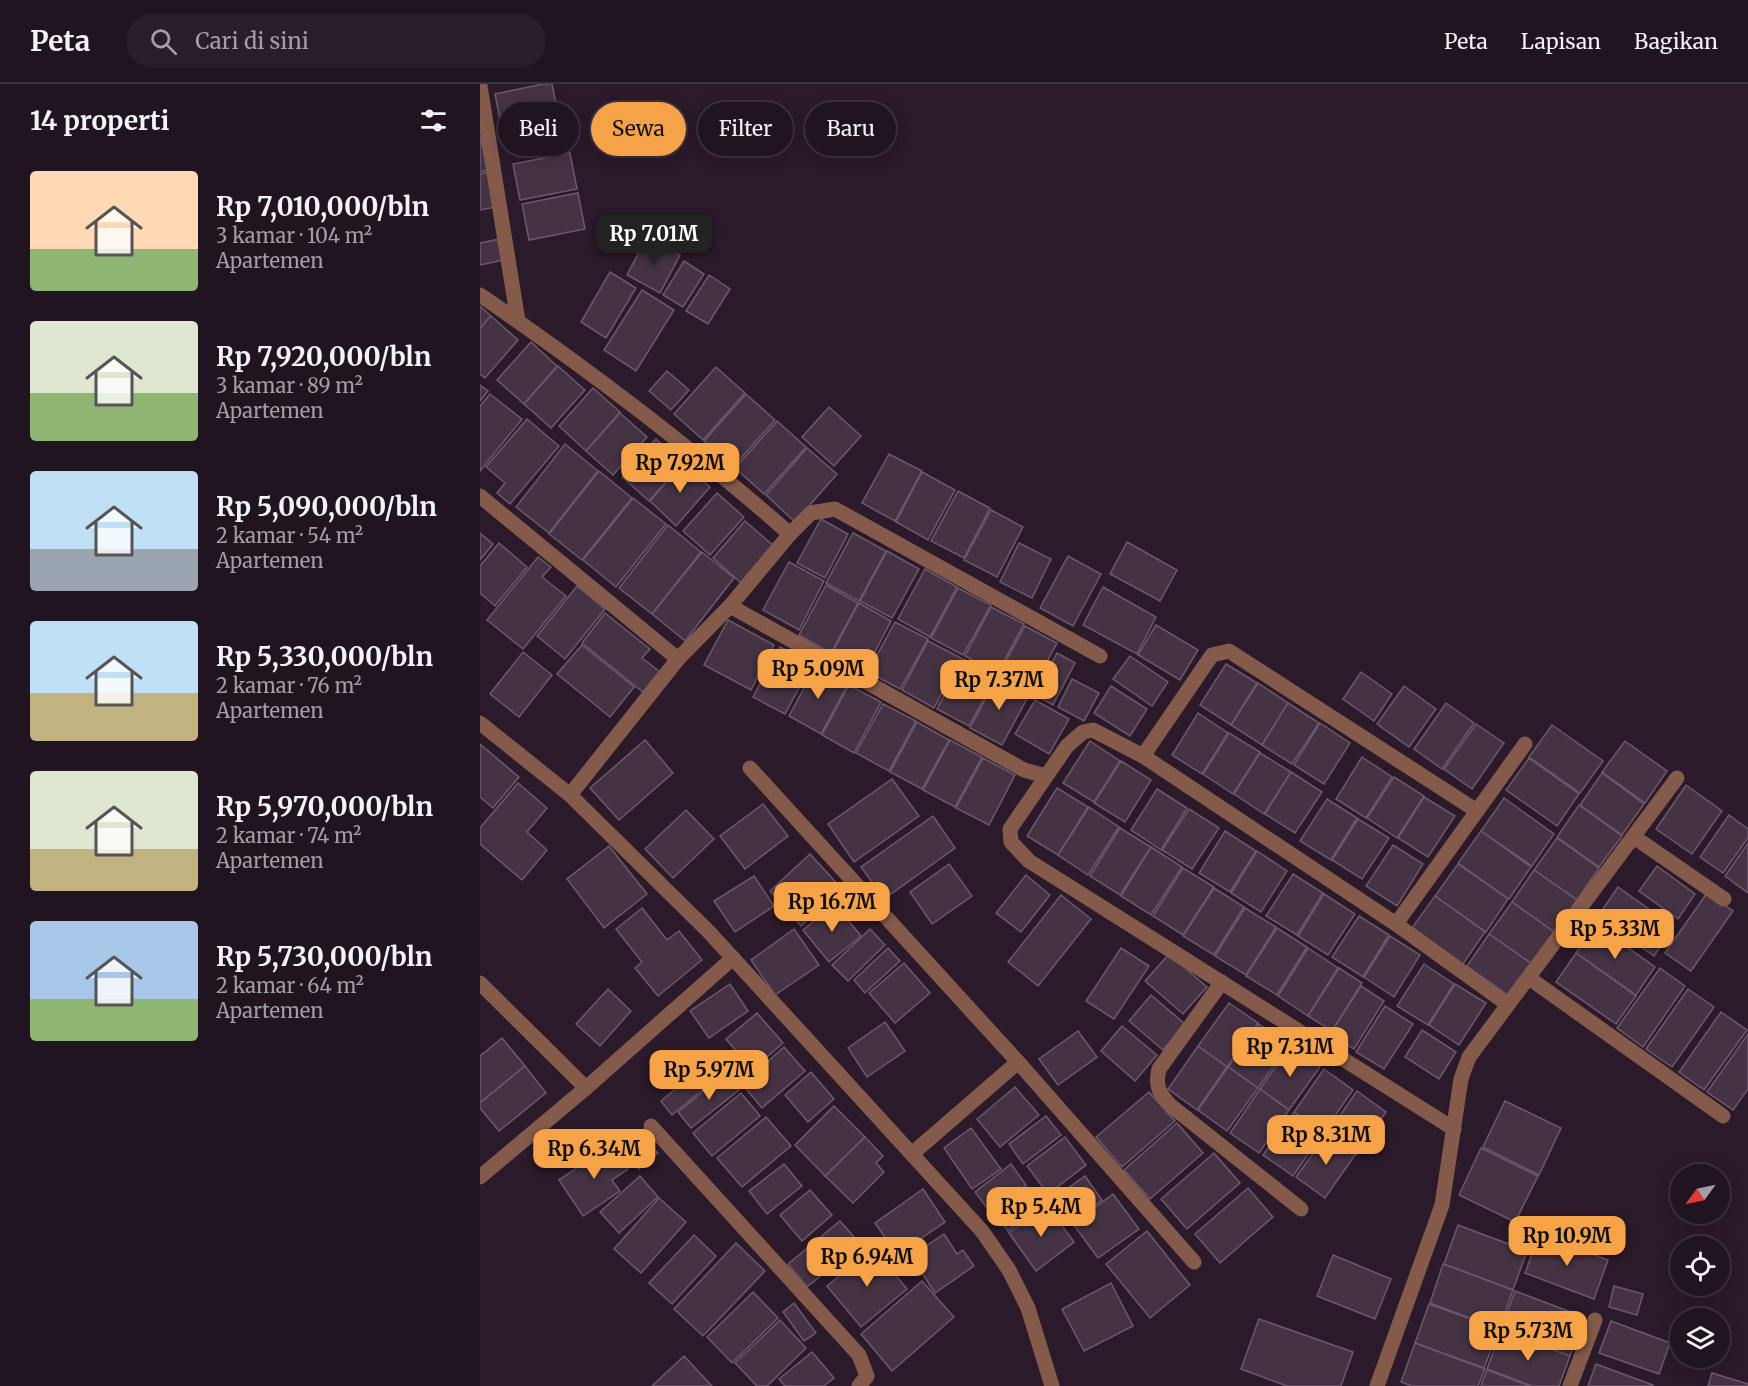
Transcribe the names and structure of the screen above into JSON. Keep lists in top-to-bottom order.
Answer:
{
  "north": "bottom left",
  "page": {
    "header": "Peta",
    "search": "Cari di sini",
    "nav": ["Peta", "Lapisan", "Bagikan"],
    "heading": "14 properti",
    "chip": [
      "Beli",
      "Sewa",
      "Filter",
      "Baru"
    ],
    "list": [
      {
        "name": "Rp 7,010,000/bln",
        "note": "3 kamar · 104 m² · Apartemen"
      },
      {
        "name": "Rp 7,920,000/bln",
        "note": "3 kamar · 89 m² · Apartemen"
      },
      {
        "name": "Rp 5,090,000/bln",
        "note": "2 kamar · 54 m² · Apartemen"
      },
      {
        "name": "Rp 5,330,000/bln",
        "note": "2 kamar · 76 m² · Apartemen"
      },
      {
        "name": "Rp 5,970,000/bln",
        "note": "2 kamar · 74 m² · Apartemen"
      },
      {
        "name": "Rp 5,730,000/bln",
        "note": "2 kamar · 64 m² · Apartemen"
      }
    ],
    "price": [
      "Rp 7.01M",
      "Rp 7.92M",
      "Rp 5.09M",
      "Rp 7.37M",
      "Rp 16.7M",
      "Rp 5.33M",
      "Rp 7.31M",
      "Rp 5.97M",
      "Rp 8.31M",
      "Rp 6.34M",
      "Rp 5.4M",
      "Rp 10.9M",
      "Rp 6.94M",
      "Rp 5.73M"
    ]
  }
}
